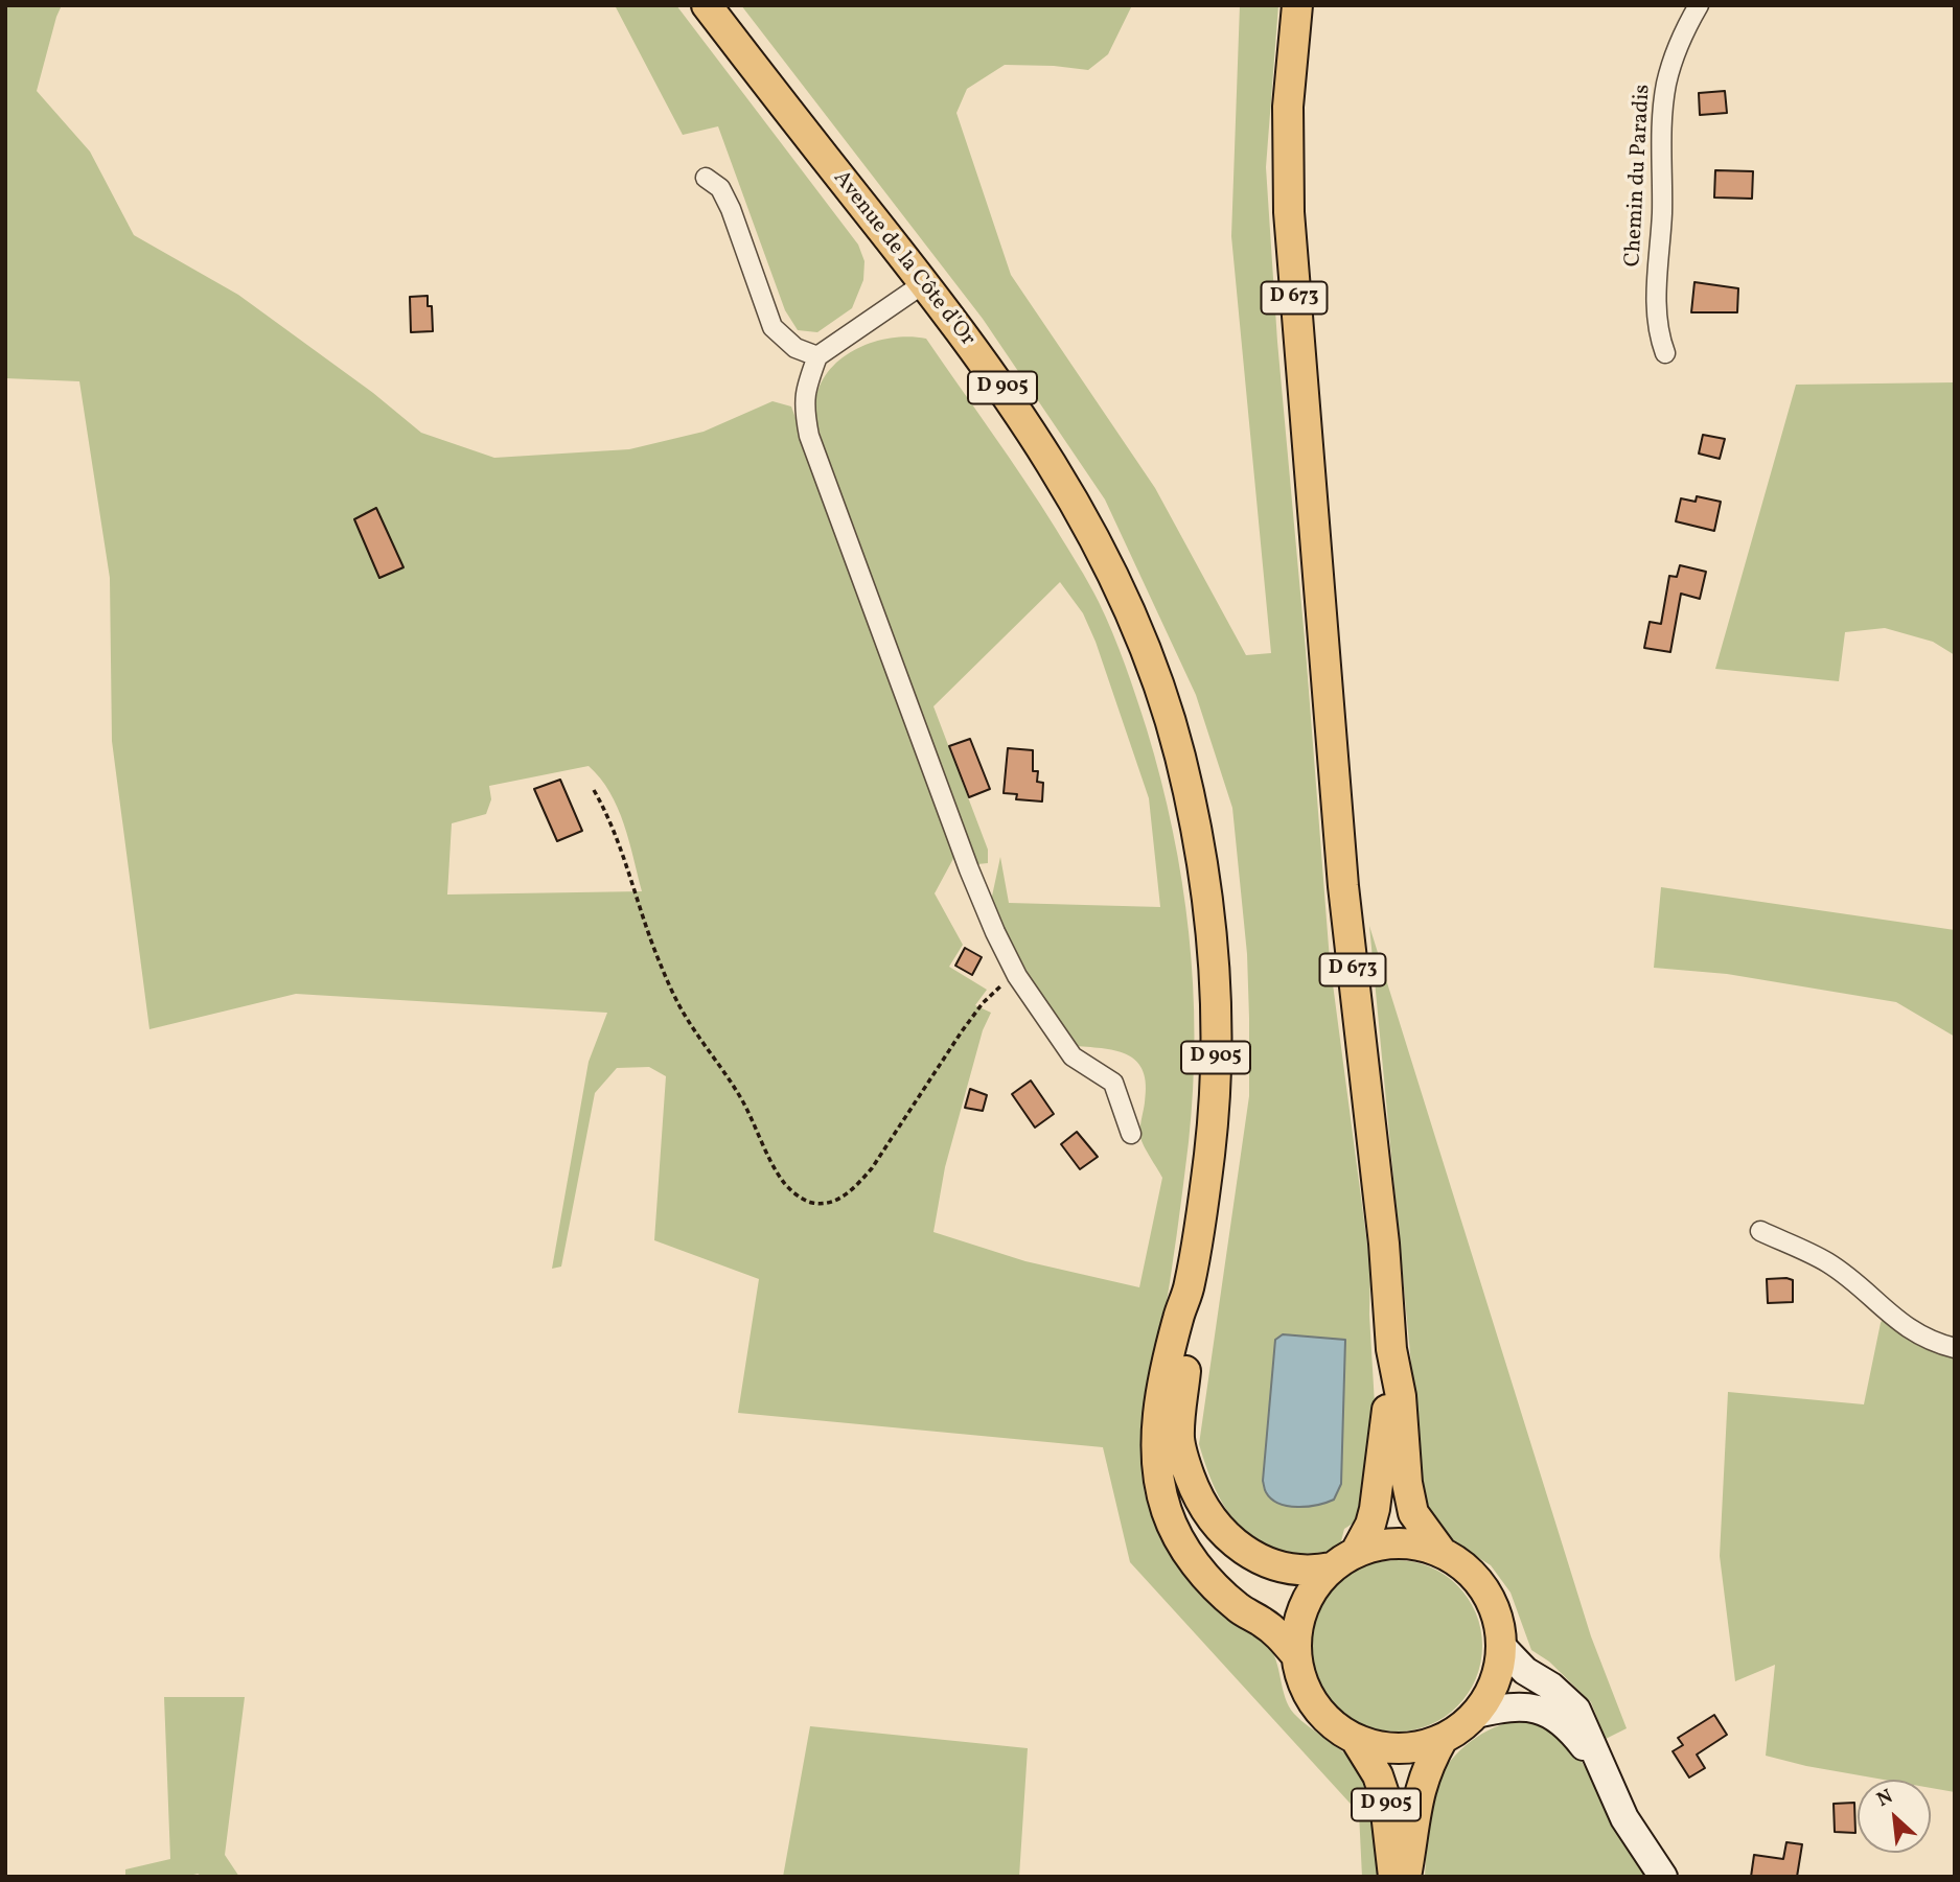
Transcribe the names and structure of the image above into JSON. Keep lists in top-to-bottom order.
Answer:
{
  "streets": {
    "main road": ["Avenue de la Côte d'Or", "D 673", "D 905"],
    "street": ["Chemin du Paradis"]
  },
  "crossings": [
    ["Avenue de la Côte d'Or", "D 673"],
    ["Avenue de la Côte d'Or", "D 905"],
    ["D 673", "D 905"]
  ],
  "north": "top left"
}
